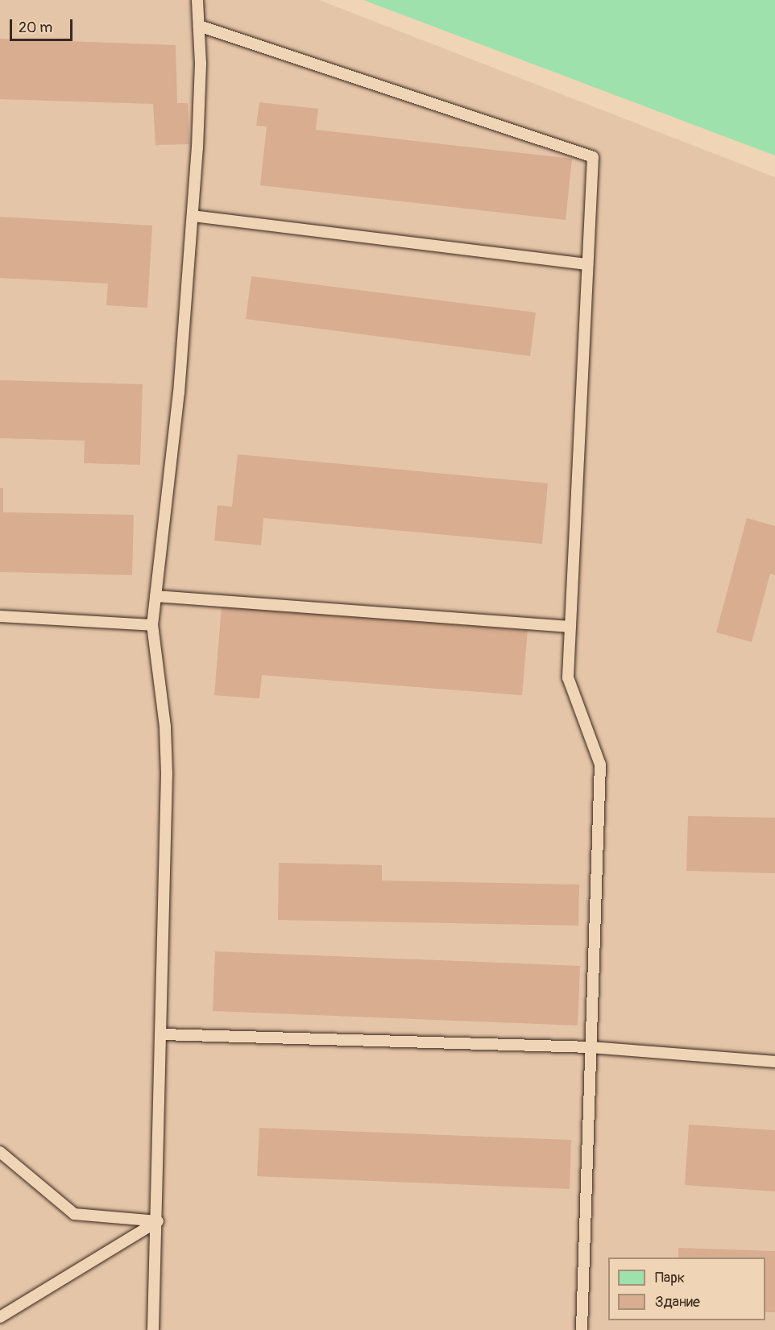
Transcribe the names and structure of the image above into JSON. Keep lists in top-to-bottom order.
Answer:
{
  "legend": ["Парк", "Здание"],
  "scale_bar": "20 m"
}
